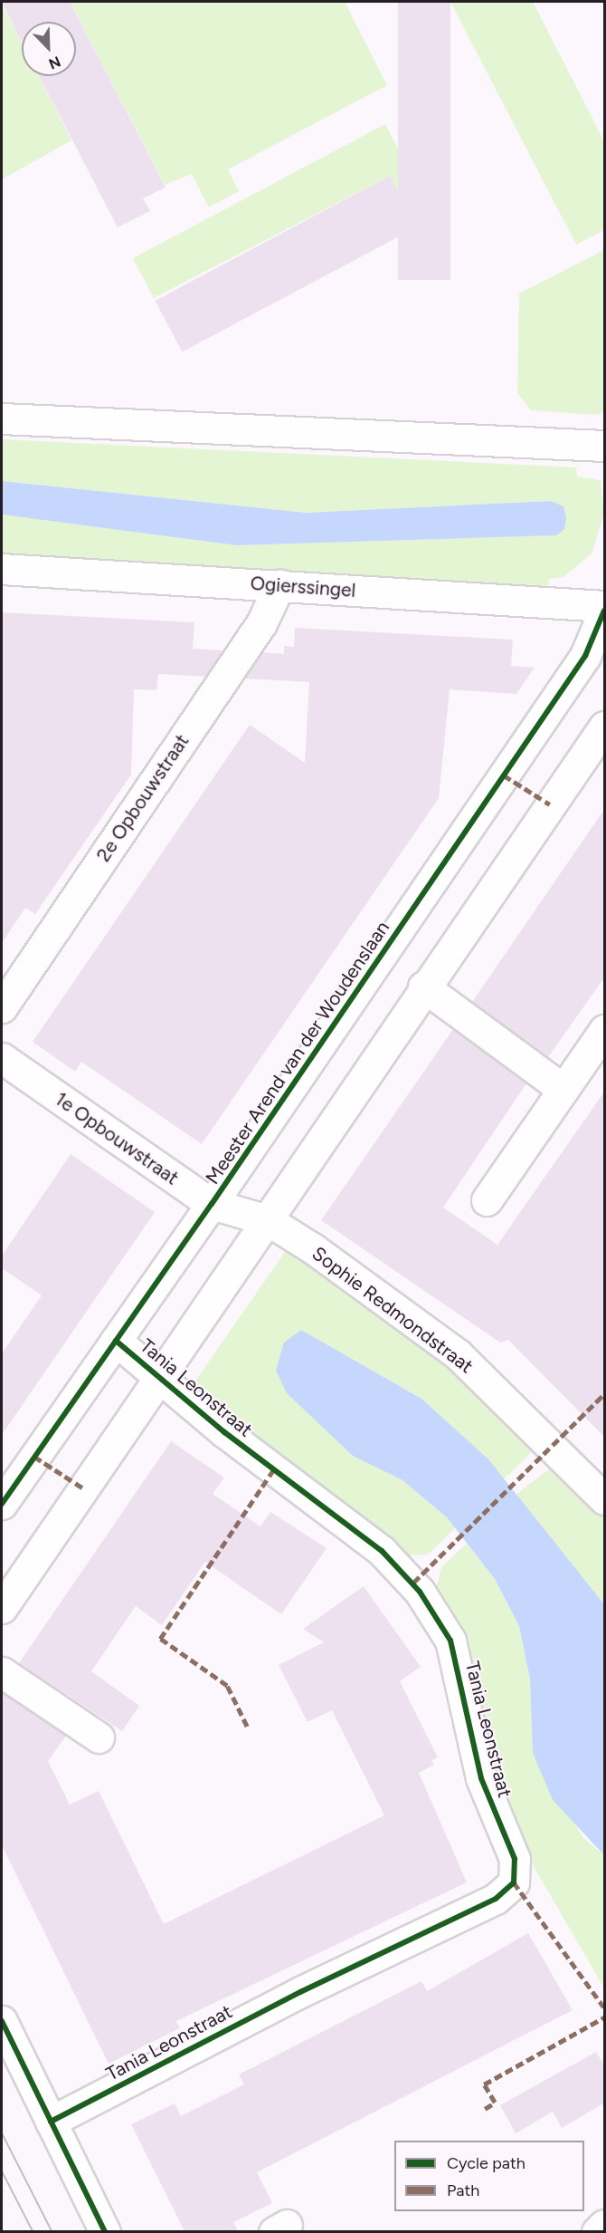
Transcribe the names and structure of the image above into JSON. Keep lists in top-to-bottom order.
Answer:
{
  "streets": {
    "street": [
      "Ogierssingel",
      "2e Opbouwstraat",
      "Meester Arend van der Woudenslaan",
      "1e Opbouwstraat",
      "Sophie Redmondstraat",
      "Tania Leonstraat"
    ]
  },
  "crossings": [
    ["Ogierssingel", "2e Opbouwstraat"],
    ["Meester Arend van der Woudenslaan", "1e Opbouwstraat"],
    ["Meester Arend van der Woudenslaan", "Tania Leonstraat"],
    ["1e Opbouwstraat", "Sophie Redmondstraat"]
  ],
  "legend": ["Cycle path", "Path"],
  "north": "bottom right"
}
